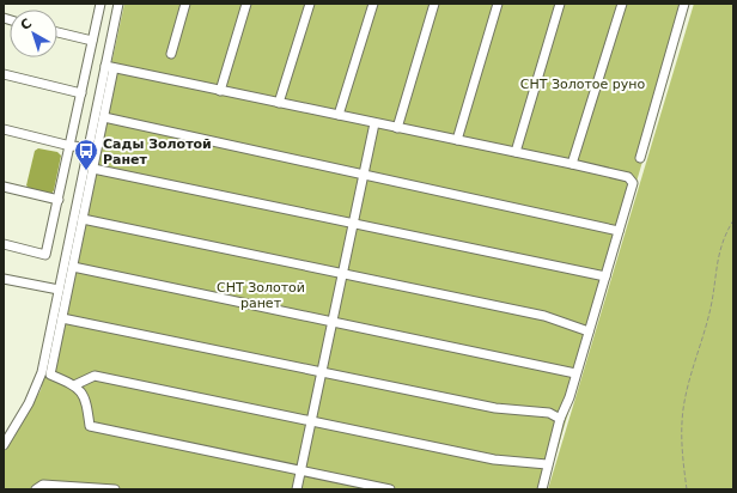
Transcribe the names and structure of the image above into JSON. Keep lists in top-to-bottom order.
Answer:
{
  "parks": ["СНТ Золотое руно", "СНТ Золотой ранет"],
  "places": {
    "bus stop": ["Сады Золотой Ранет"]
  },
  "north": "top left"
}
